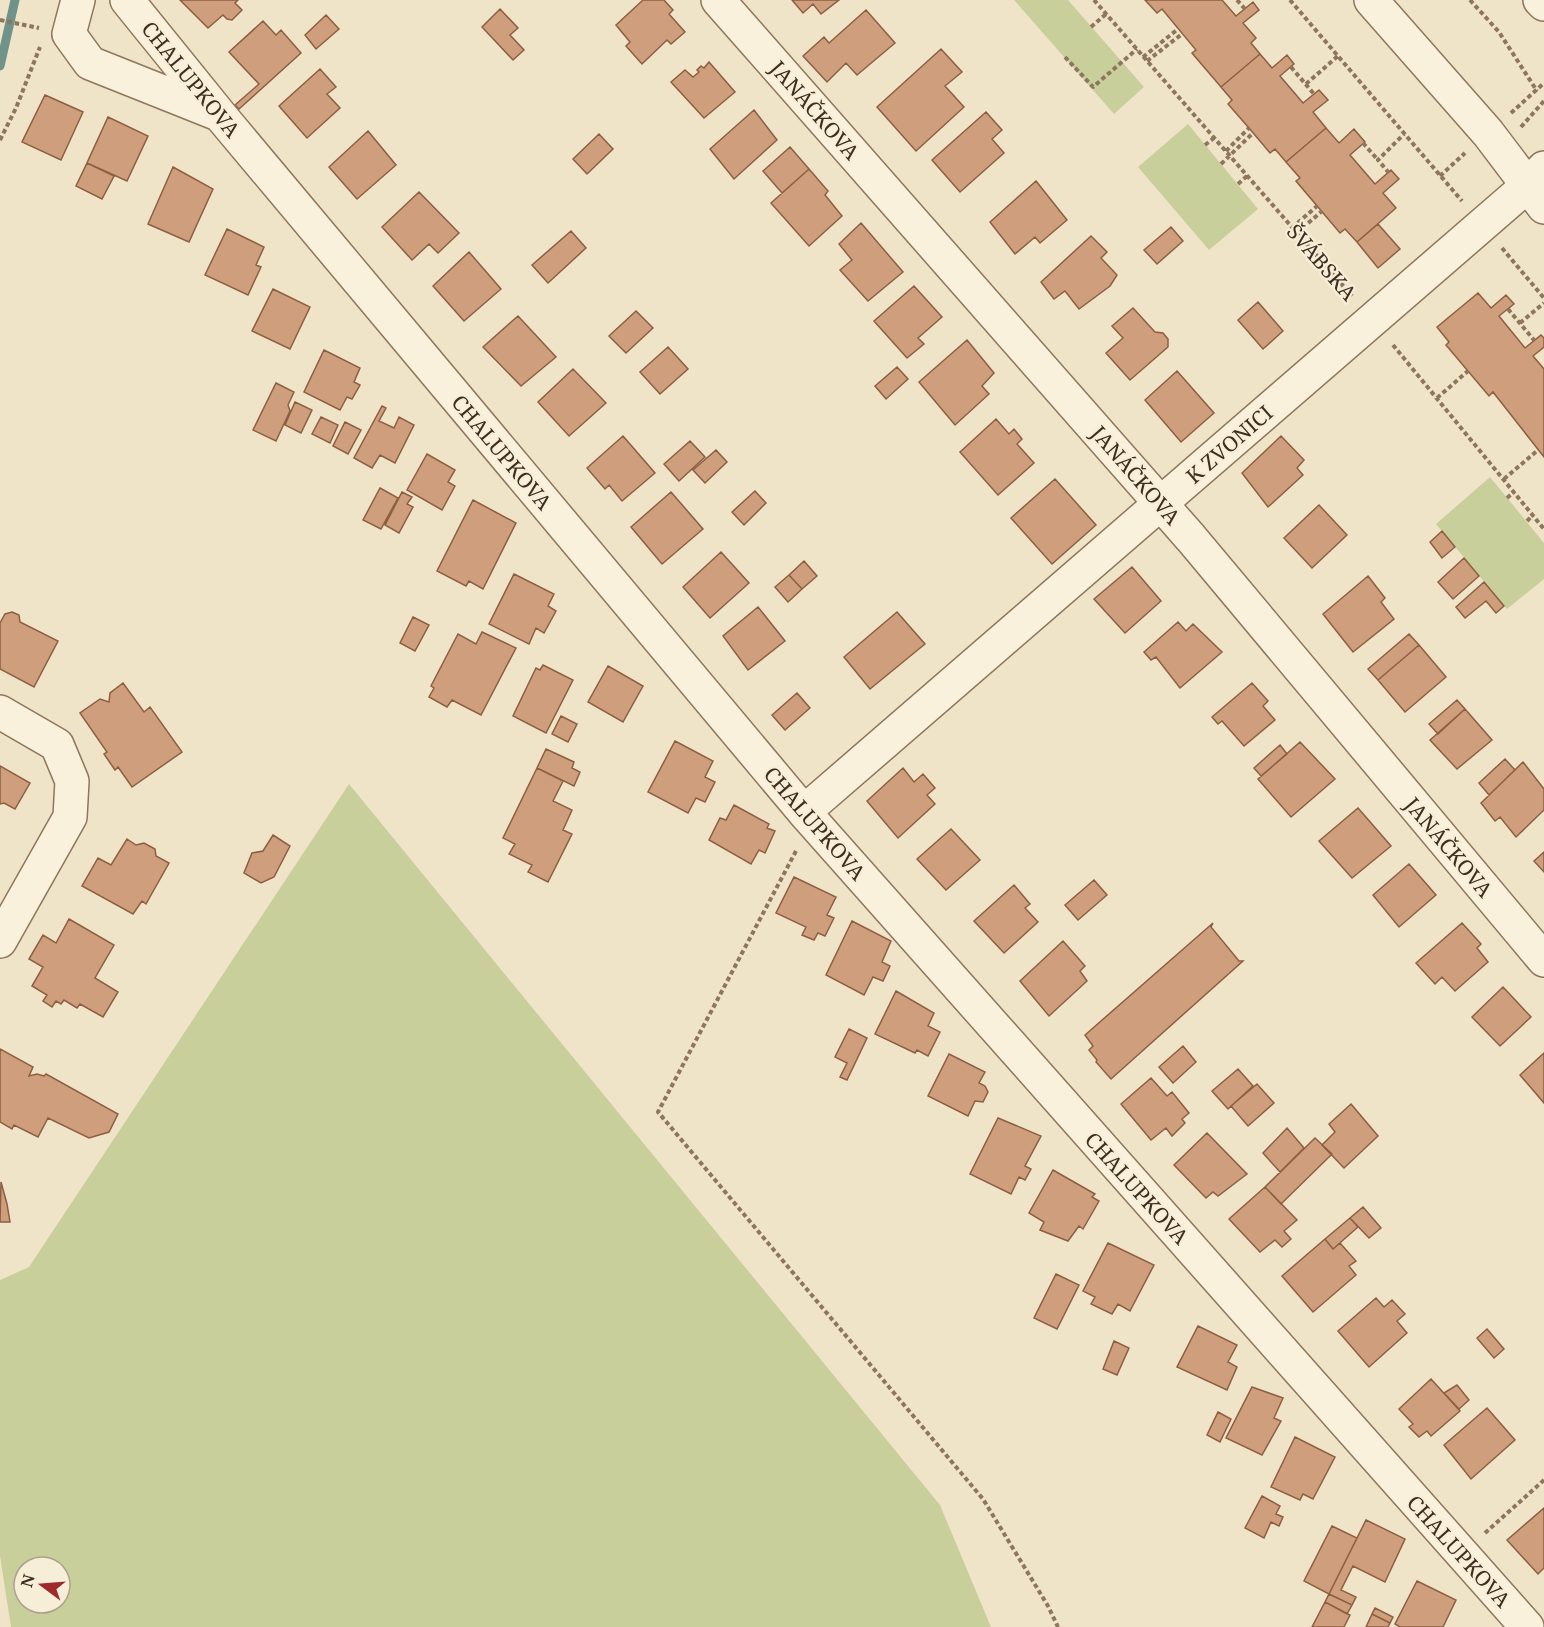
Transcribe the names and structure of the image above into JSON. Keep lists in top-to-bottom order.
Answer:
{
  "streets": {
    "street": ["CHALUPKOVA", "JANÁČKOVA", "K ZVONICI"],
    "path": ["ŠVÁBSKA"]
  },
  "crossings": [
    ["CHALUPKOVA", "K ZVONICI"],
    ["JANÁČKOVA", "K ZVONICI"],
    ["ŠVÁBSKA", "K ZVONICI"]
  ],
  "north": "left"
}
